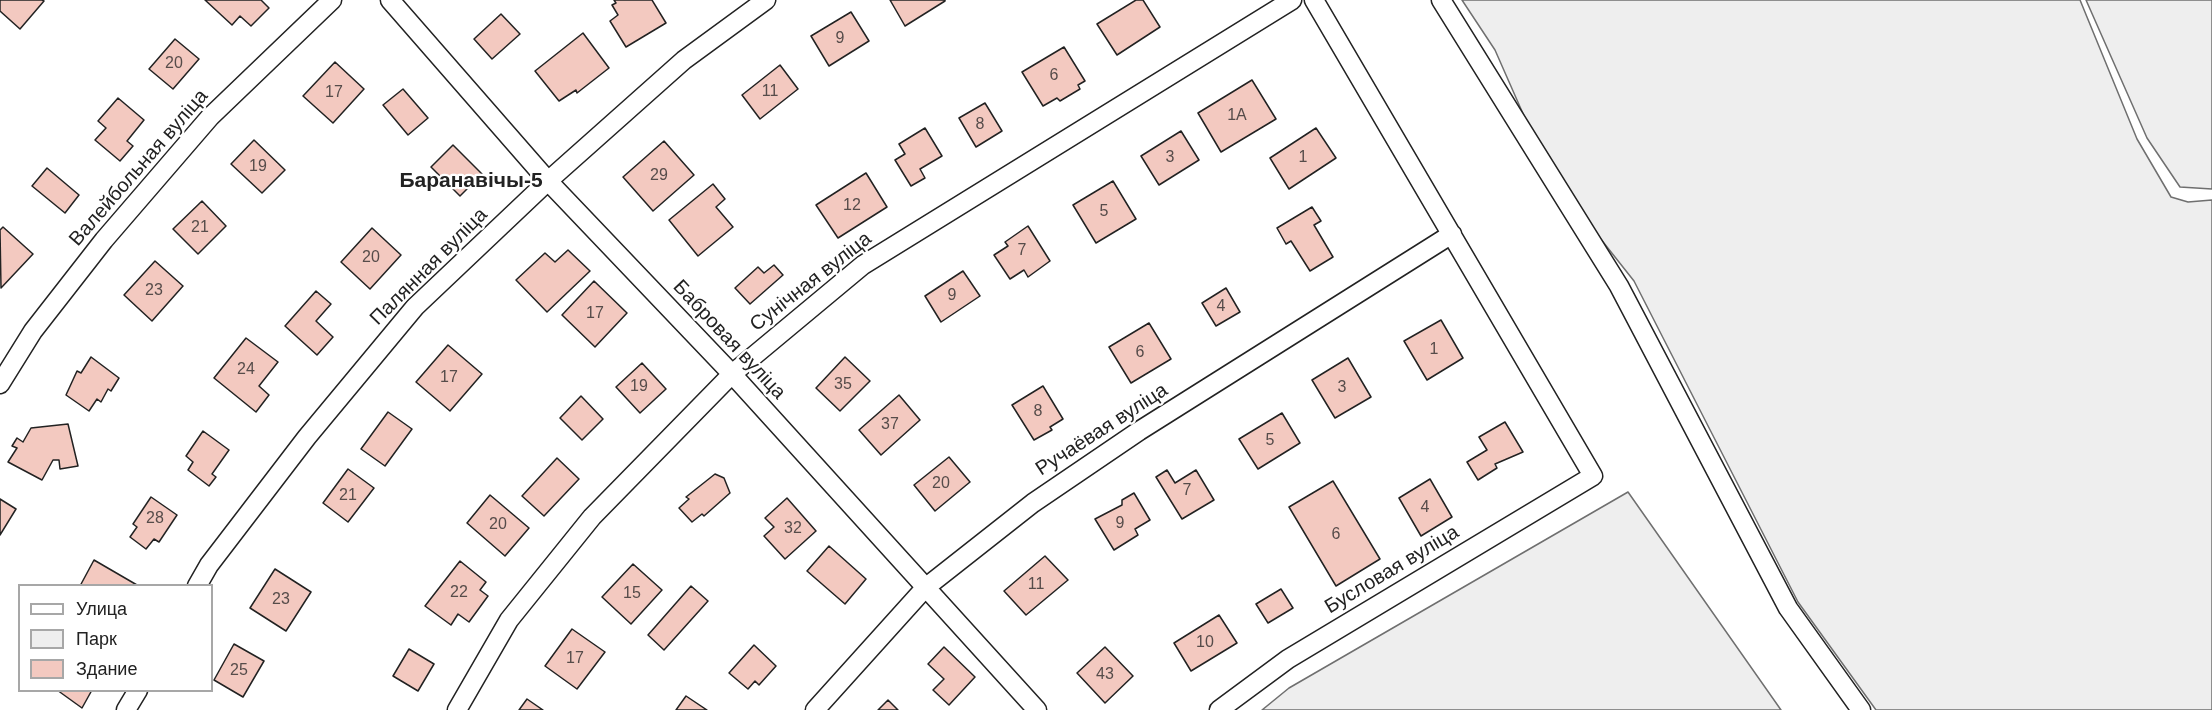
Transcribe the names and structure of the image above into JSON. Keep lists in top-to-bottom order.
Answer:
{
  "streets": {
    "street": [
      "Валейбольная вуліца",
      "Палянная вуліца",
      "Сунічная вуліца",
      "Бабровая вуліца",
      "Ручаёвая вуліца",
      "Бусловая вуліца"
    ]
  },
  "crossings": [
    ["Палянная вуліца", "Бабровая вуліца"],
    ["Сунічная вуліца", "Бабровая вуліца"],
    ["Бабровая вуліца", "Ручаёвая вуліца"],
    ["Ручаёвая вуліца", "Бусловая вуліца"]
  ],
  "districts": ["Баранавічы-5"],
  "house_numbers": [
    "9",
    "20",
    "6",
    "11",
    "17",
    "1А",
    "8",
    "3",
    "1",
    "19",
    "29",
    "12",
    "5",
    "21",
    "7",
    "20",
    "23",
    "9",
    "4",
    "17",
    "1",
    "6",
    "24",
    "17",
    "35",
    "19",
    "3",
    "8",
    "37",
    "5",
    "20",
    "7",
    "21",
    "4",
    "28",
    "9",
    "20",
    "32",
    "6",
    "11",
    "22",
    "15",
    "23",
    "10",
    "17",
    "25",
    "43"
  ],
  "legend": ["Улица", "Парк", "Здание"]
}
